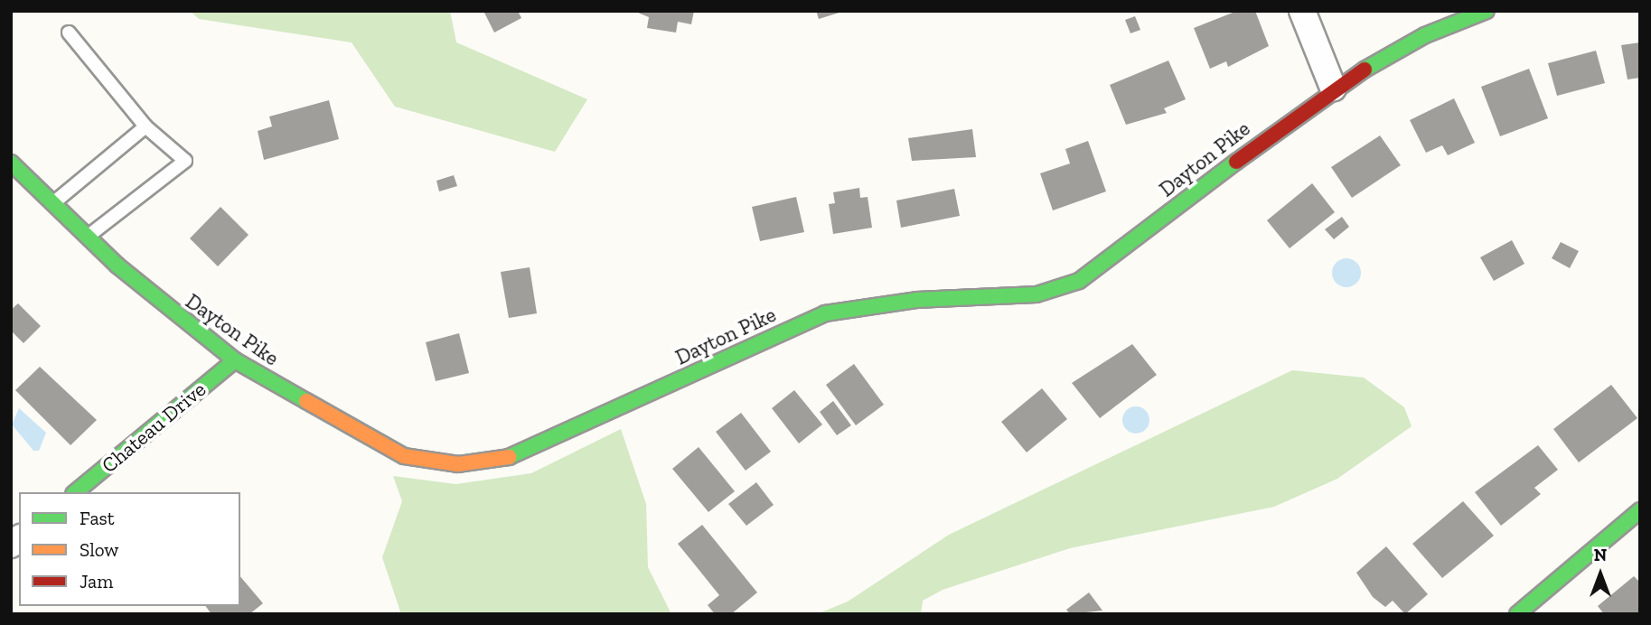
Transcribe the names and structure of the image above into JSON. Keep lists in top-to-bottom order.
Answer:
{
  "streets": {
    "street": ["Dayton Pike", "Chateau Drive"]
  },
  "crossings": [
    ["Dayton Pike", "Chateau Drive"]
  ],
  "legend": ["Fast", "Slow", "Jam"],
  "north": "top"
}
